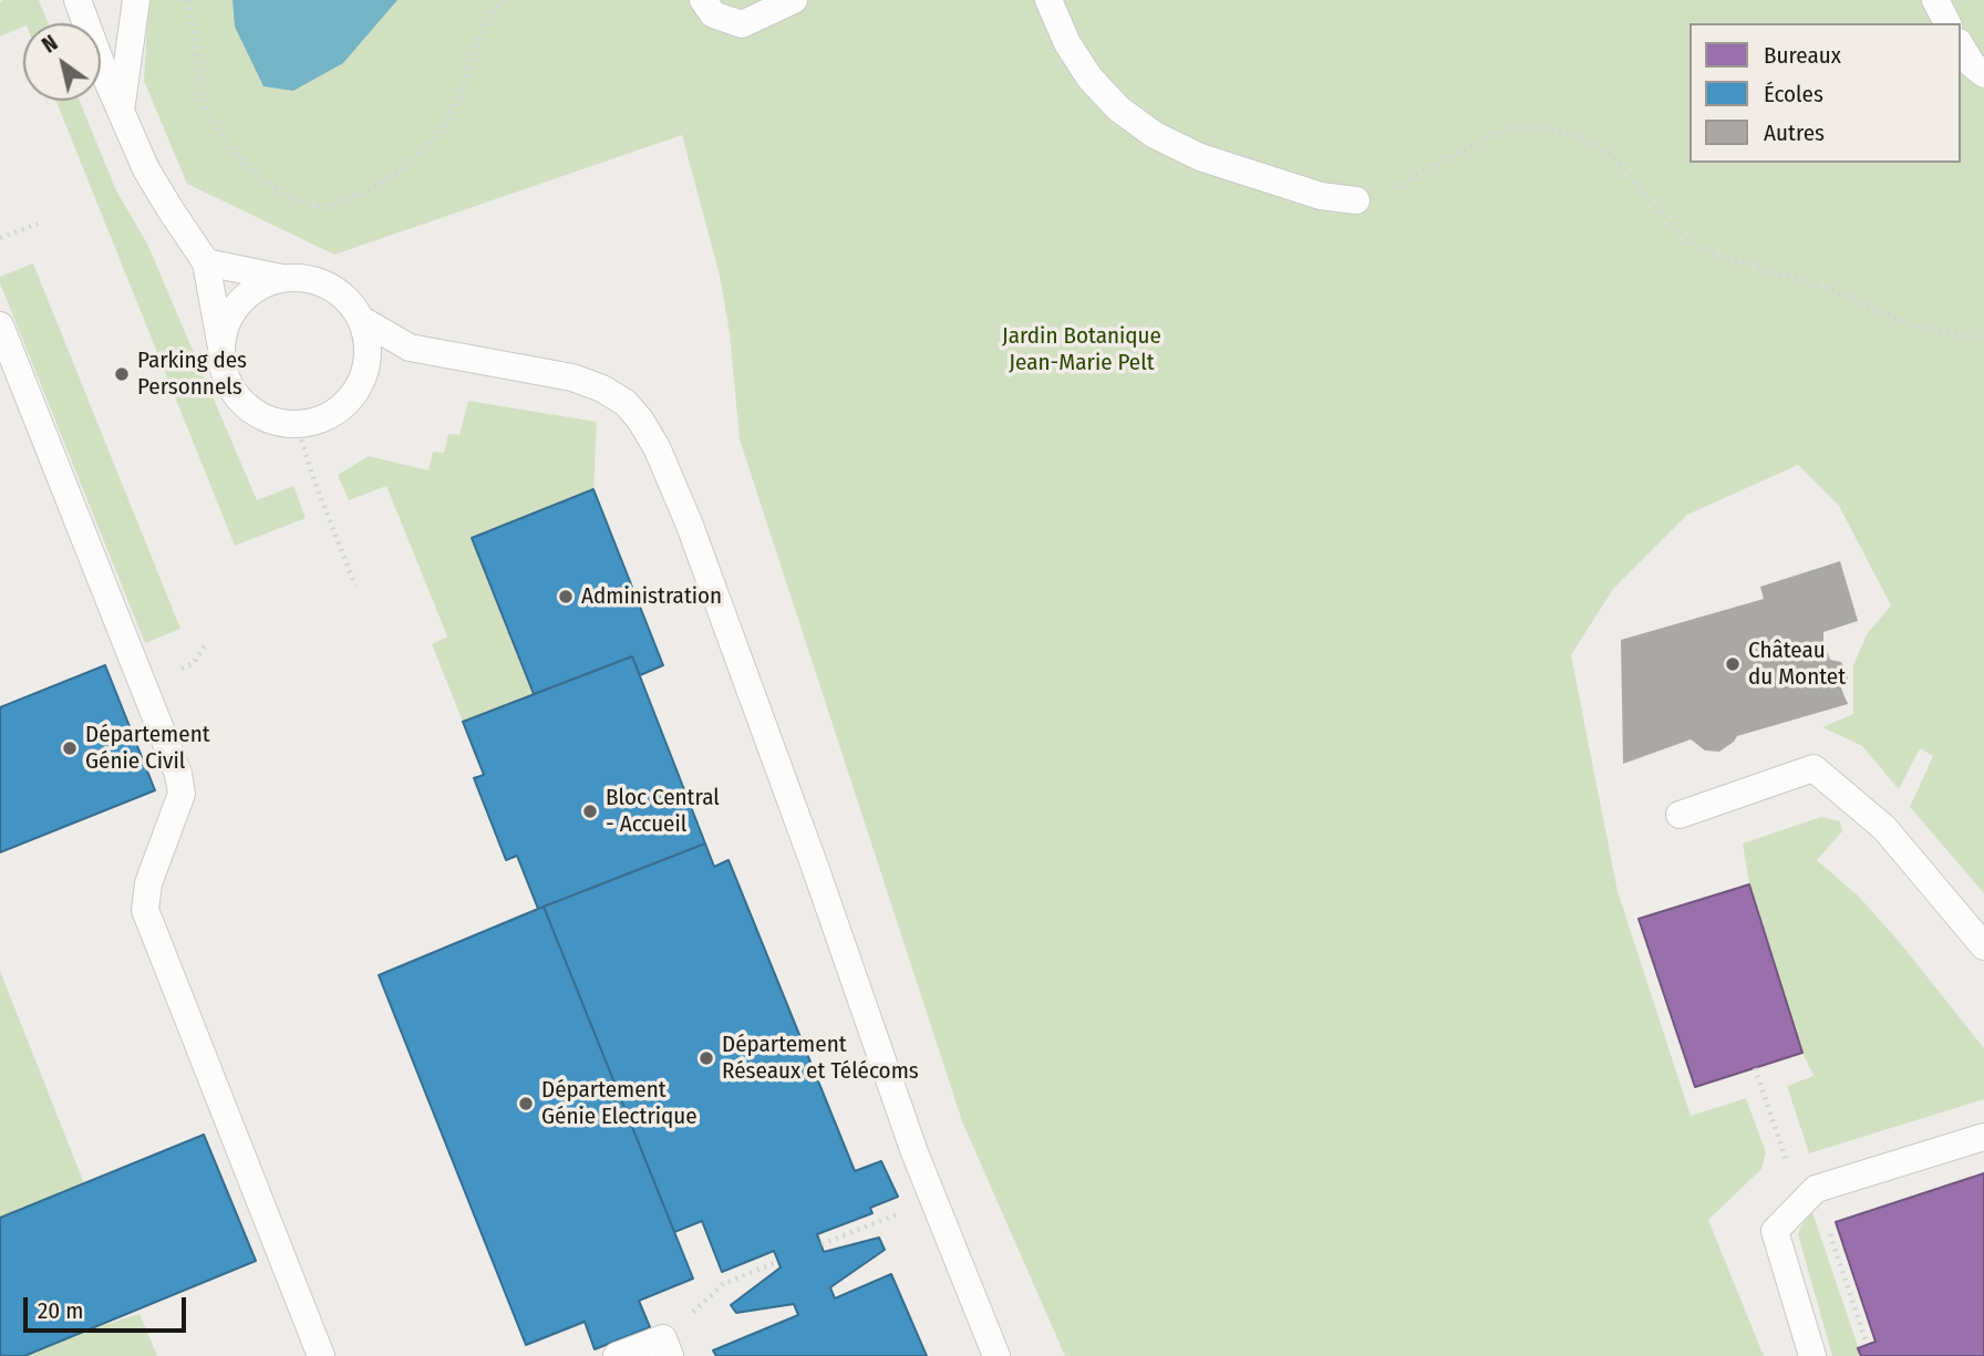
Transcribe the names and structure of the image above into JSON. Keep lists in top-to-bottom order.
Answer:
{
  "parks": ["Jardin Botanique Jean-Marie Pelt"],
  "places": [
    "Parking des Personnels",
    "Administration",
    "Château du Montet",
    "Département Génie Civil",
    "Bloc Central - Accueil",
    "Département Réseaux et Télécoms",
    "Département Génie Electrique"
  ],
  "legend": ["Bureaux", "Écoles", "Autres"],
  "scale_bar": "20 m",
  "north": "top left"
}
